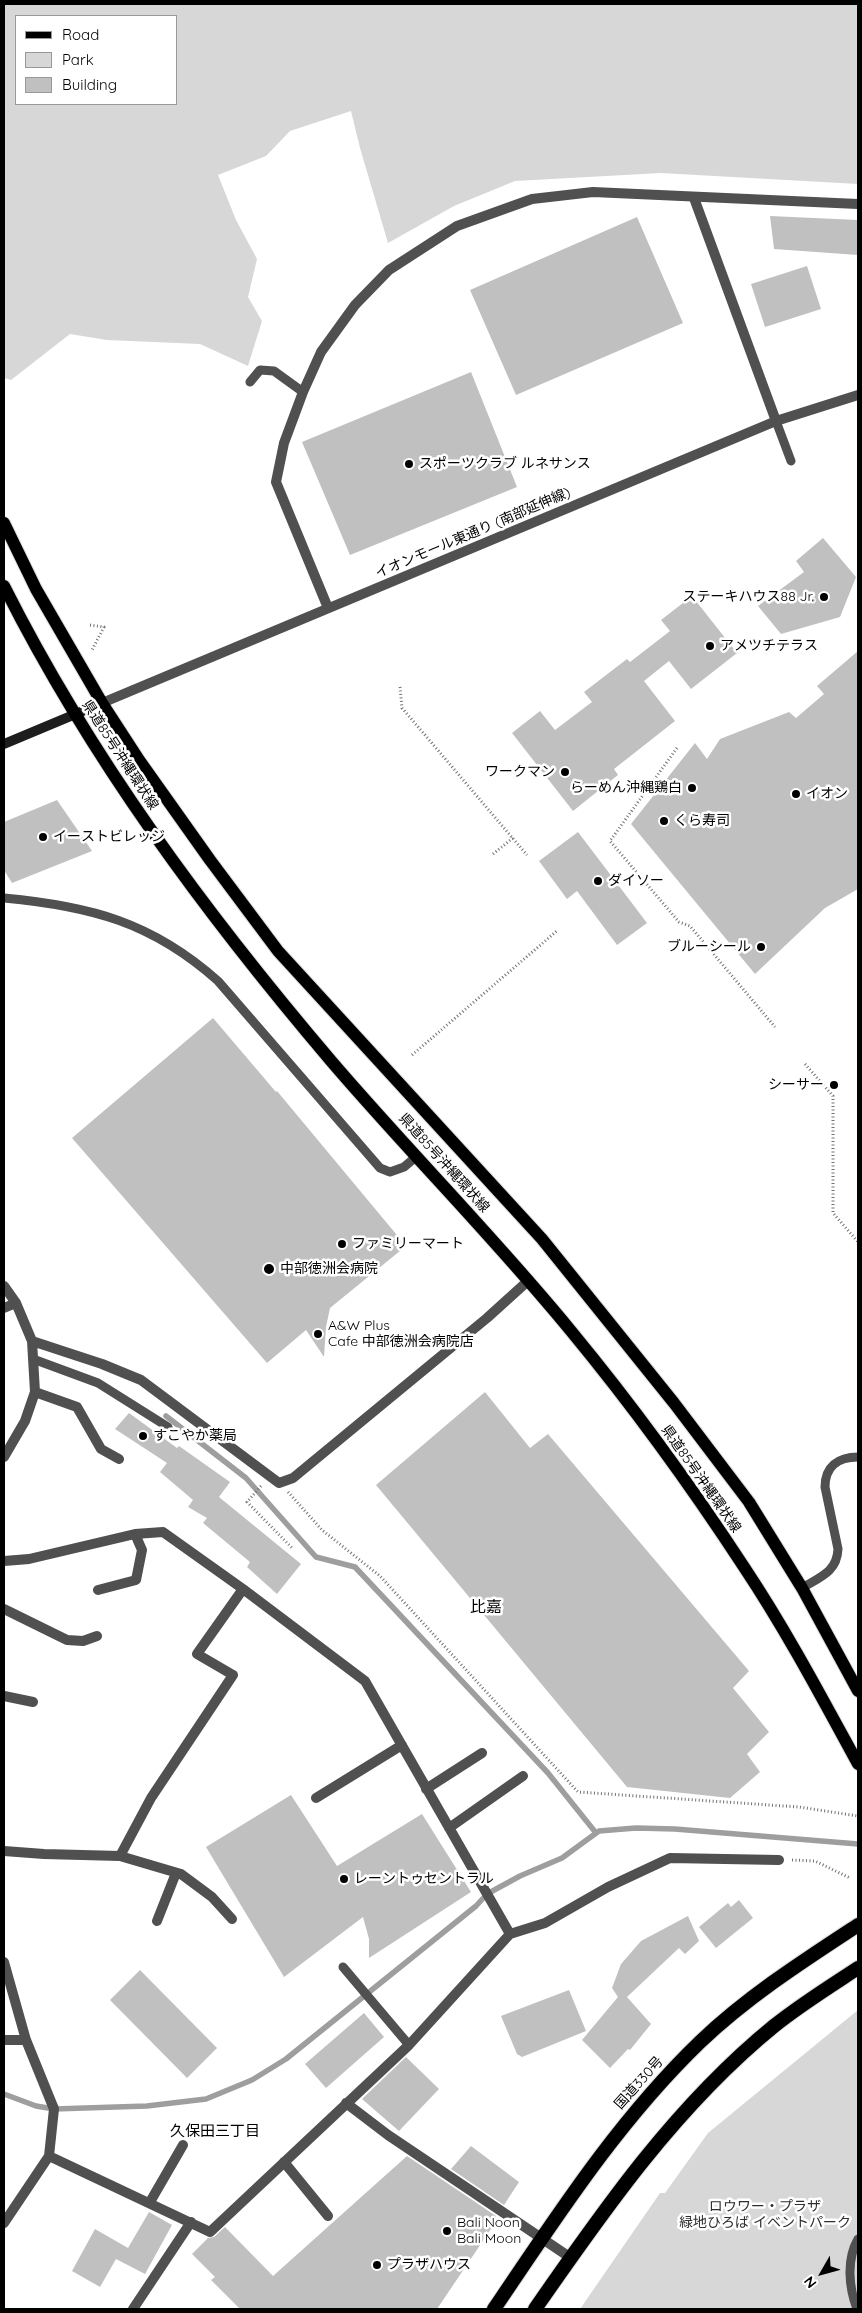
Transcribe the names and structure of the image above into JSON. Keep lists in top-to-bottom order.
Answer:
{
  "streets": {
    "highway": ["国道330号"],
    "main road": ["県道85号沖縄環状線"],
    "street": ["イオンモール東通り (南部延伸線)"]
  },
  "crossings": [
    ["イオンモール東通り (南部延伸線)", "県道85号沖縄環状線"]
  ],
  "districts": ["比嘉", "久保田三丁目"],
  "parks": ["ロウワー・プラザ 緑地ひろば イベントパーク"],
  "places": [
    "スポーツクラブ ルネサンス",
    "ステーキハウス88 Jr.",
    "アメツチテラス",
    "ワークマン",
    "らーめん沖縄鶏白",
    "イオン",
    "くら寿司",
    "イーストビレッジ",
    "ダイソー",
    "ブルーシール",
    "シーサー",
    "ファミリーマート",
    "中部徳洲会病院",
    "A&W Plus Cafe 中部徳洲会病院店",
    "すこやか薬局",
    "レーントゥセントラル",
    "Bali Noon Bali Moon",
    "プラザハウス"
  ],
  "legend": ["Road", "Park", "Building"],
  "north": "bottom left"
}
